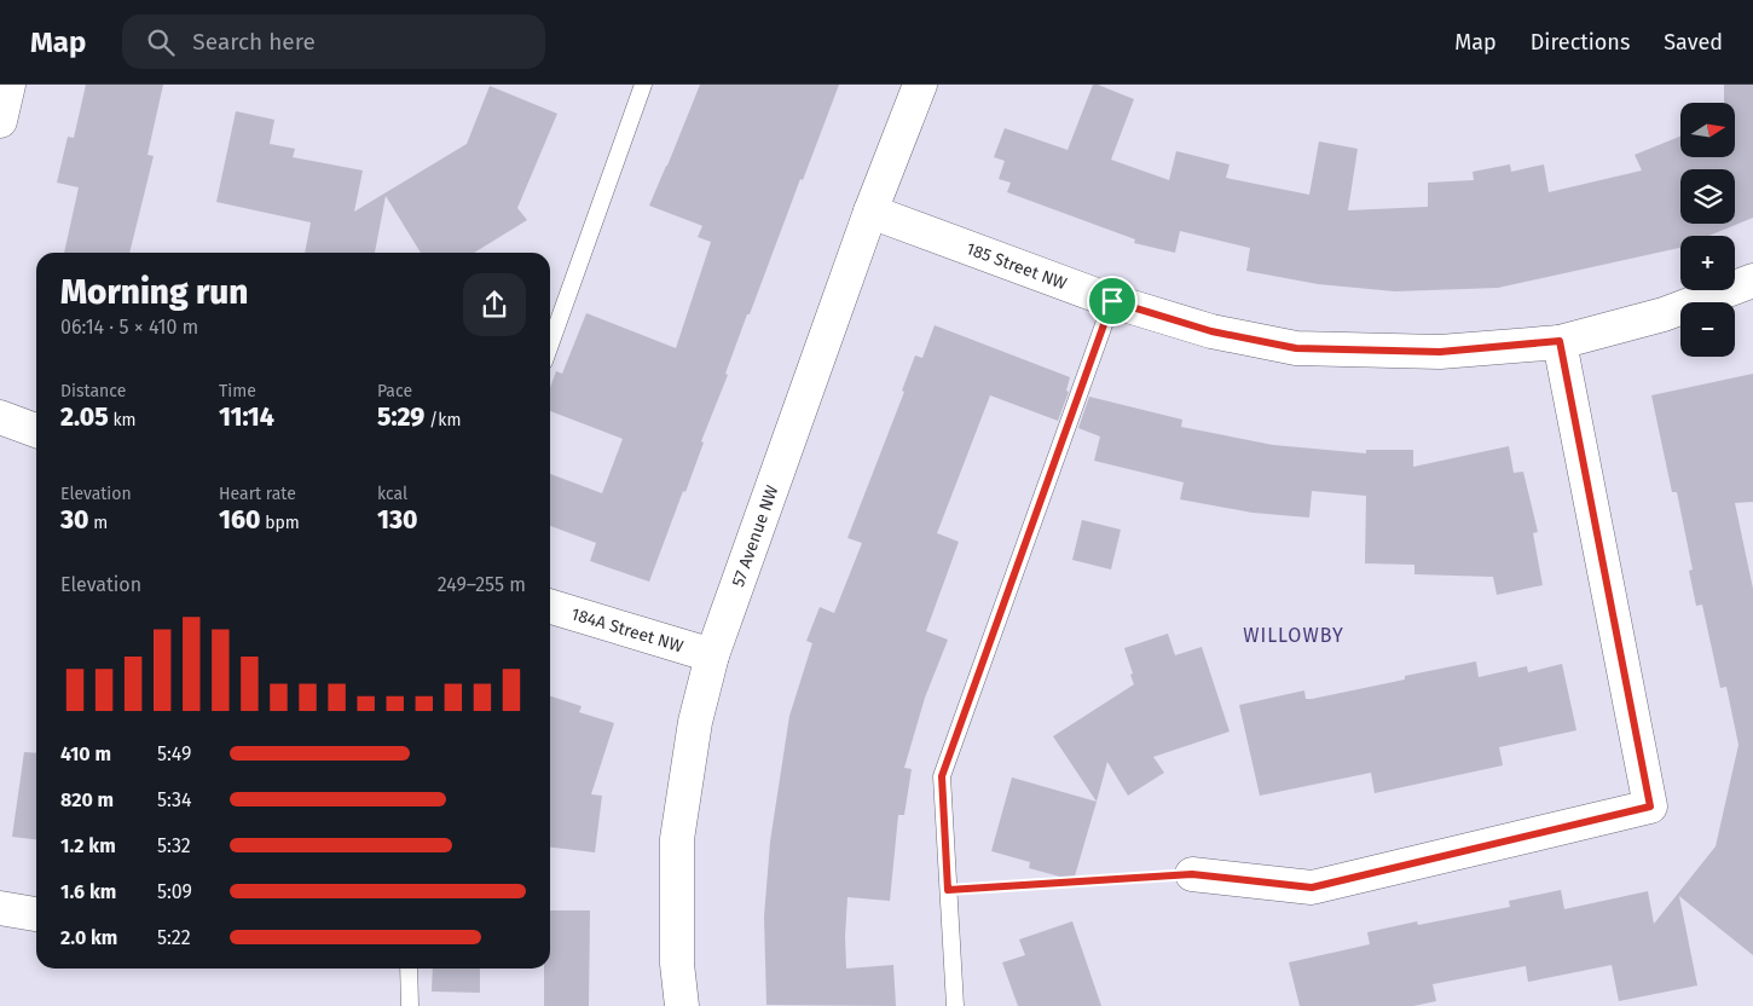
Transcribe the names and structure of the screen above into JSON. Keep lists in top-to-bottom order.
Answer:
{
  "streets": {
    "street": ["185 Street NW", "57 Avenue NW", "184A Street NW"]
  },
  "crossings": [
    ["185 Street NW", "57 Avenue NW"],
    ["57 Avenue NW", "184A Street NW"]
  ],
  "districts": ["WILLOWBY"],
  "north": "right",
  "page": {
    "header": "Map",
    "search": "Search here",
    "nav": ["Map", "Directions", "Saved"],
    "map_buttons": ["+", "−"],
    "heading": ["Morning run", "06:14 · 5 × 410 m"],
    "stats": [
      ["Distance", "2.05 km"],
      ["Time", "11:14"],
      ["Pace", "5:29 /km"],
      ["Elevation", "30 m"],
      ["Heart rate", "160 bpm"],
      ["kcal", "130"]
    ],
    "chart": ["Elevation", "249–255 m"],
    "list": [
      {
        "name": "410 m",
        "note": "5:49"
      },
      {
        "name": "820 m",
        "note": "5:34"
      },
      {
        "name": "1.2 km",
        "note": "5:32"
      },
      {
        "name": "1.6 km",
        "note": "5:09"
      },
      {
        "name": "2.0 km",
        "note": "5:22"
      }
    ]
  }
}
